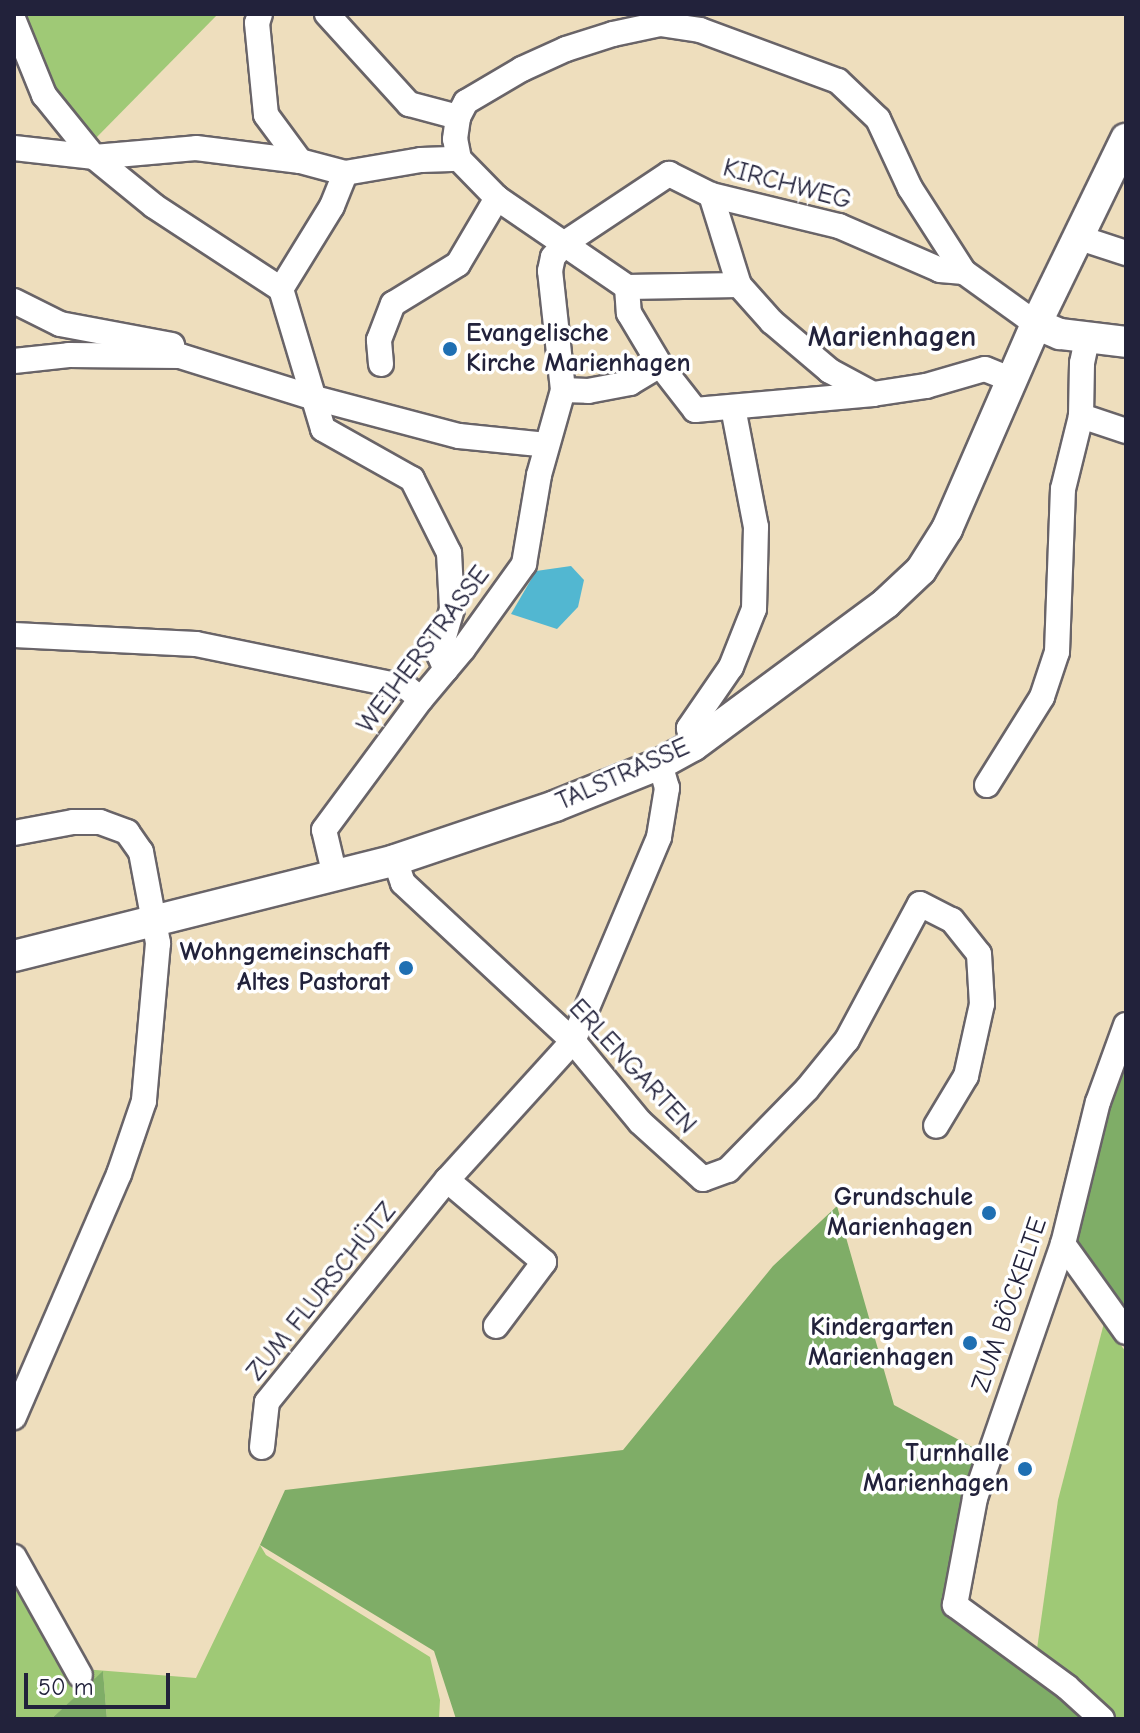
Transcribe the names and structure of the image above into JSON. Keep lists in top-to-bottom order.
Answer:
{
  "streets": {
    "main road": ["TALSTRASSE"],
    "street": [
      "KIRCHWEG",
      "WEIHERSTRASSE",
      "ERLENGARTEN",
      "ZUM FLURSCHÜTZ",
      "ZUM BÖCKELTE"
    ]
  },
  "crossings": [
    ["WEIHERSTRASSE", "TALSTRASSE"],
    ["TALSTRASSE", "ERLENGARTEN"],
    ["TALSTRASSE", "ZUM FLURSCHÜTZ"],
    ["ERLENGARTEN", "ZUM FLURSCHÜTZ"]
  ],
  "districts": ["Marienhagen"],
  "places": [
    "Evangelische Kirche Marienhagen",
    "Wohngemeinschaft Altes Pastorat",
    "Grundschule Marienhagen",
    "Kindergarten Marienhagen",
    "Turnhalle Marienhagen"
  ],
  "scale_bar": "50 m"
}
